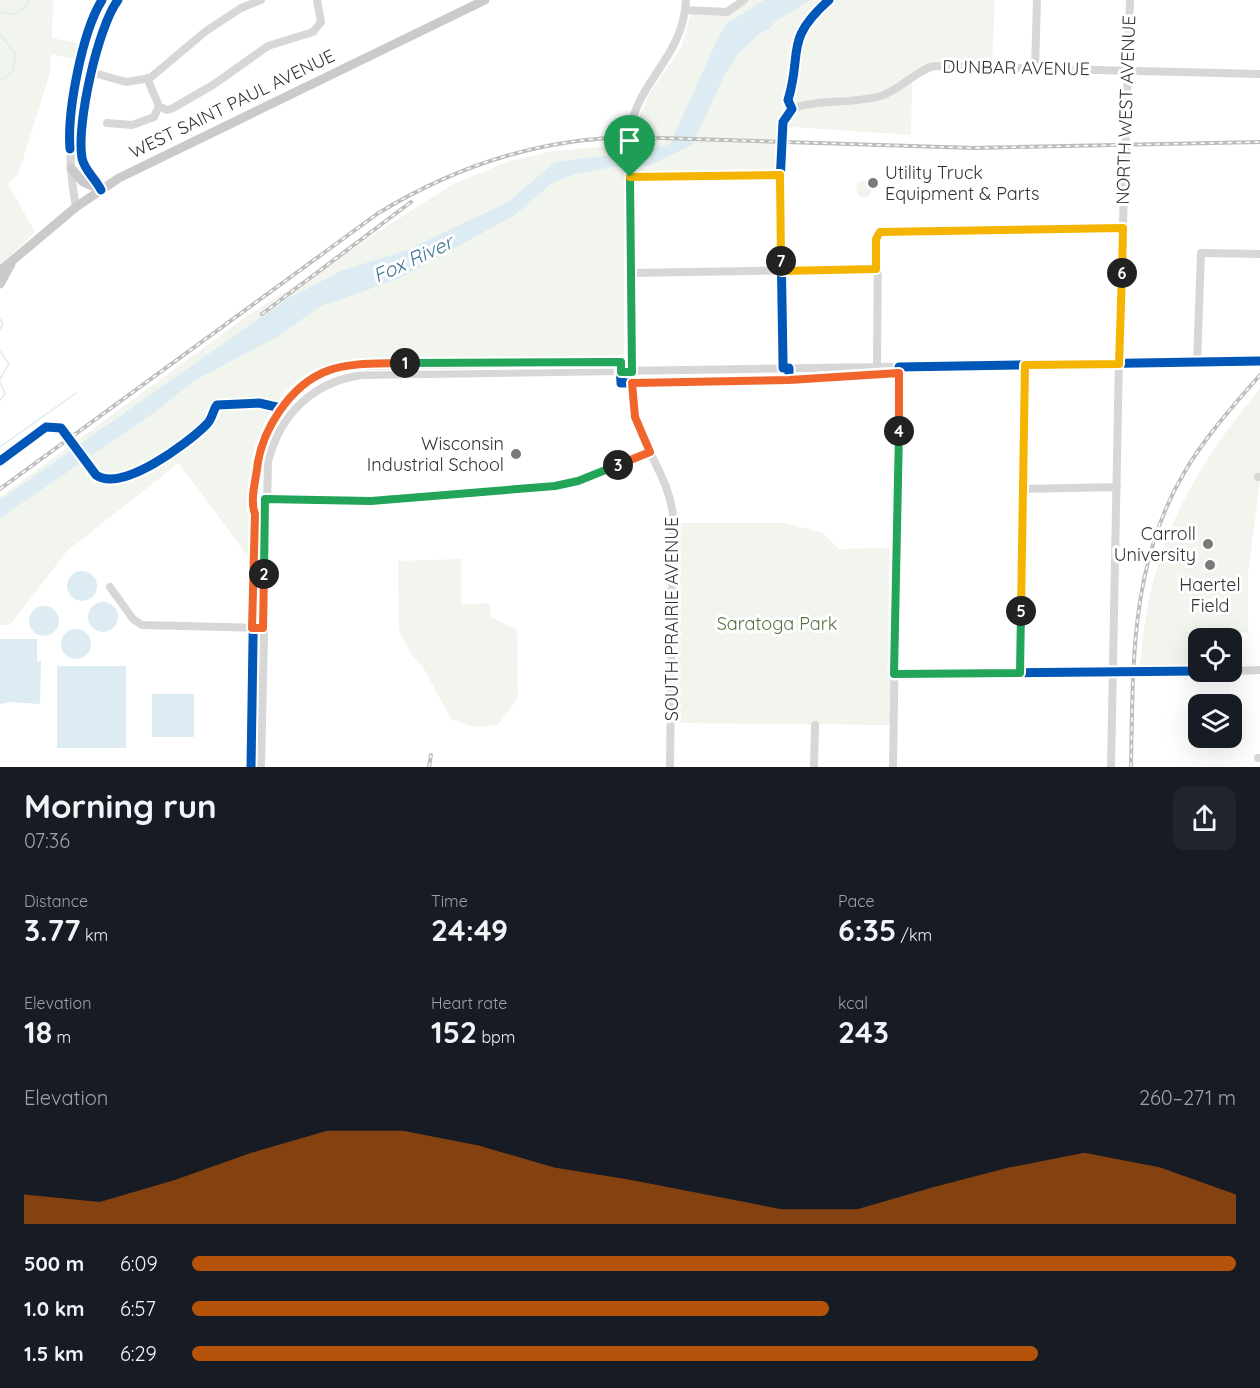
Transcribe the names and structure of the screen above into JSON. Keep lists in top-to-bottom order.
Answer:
{
  "streets": {
    "main road": ["WEST SAINT PAUL AVENUE"],
    "street": ["DUNBAR AVENUE", "NORTH WEST AVENUE", "SOUTH PRAIRIE AVENUE"]
  },
  "crossings": [
    ["DUNBAR AVENUE", "NORTH WEST AVENUE"]
  ],
  "water": ["Fox River"],
  "parks": ["Saratoga Park"],
  "places": [
    "Utility Truck Equipment & Parts",
    "Wisconsin Industrial School",
    "Carroll University",
    "Haertel Field"
  ],
  "page": {
    "pins": [
      "7",
      "6",
      "1",
      "4",
      "3",
      "2",
      "5"
    ],
    "heading": ["Morning run", "07:36"],
    "stats": [
      ["Distance", "3.77 km"],
      ["Time", "24:49"],
      ["Pace", "6:35 /km"],
      ["Elevation", "18 m"],
      ["Heart rate", "152 bpm"],
      ["kcal", "243"]
    ],
    "chart": ["Elevation", "260–271 m"],
    "list": [
      {
        "name": "500 m",
        "note": "6:09"
      },
      {
        "name": "1.0 km",
        "note": "6:57"
      },
      {
        "name": "1.5 km",
        "note": "6:29"
      }
    ]
  }
}
